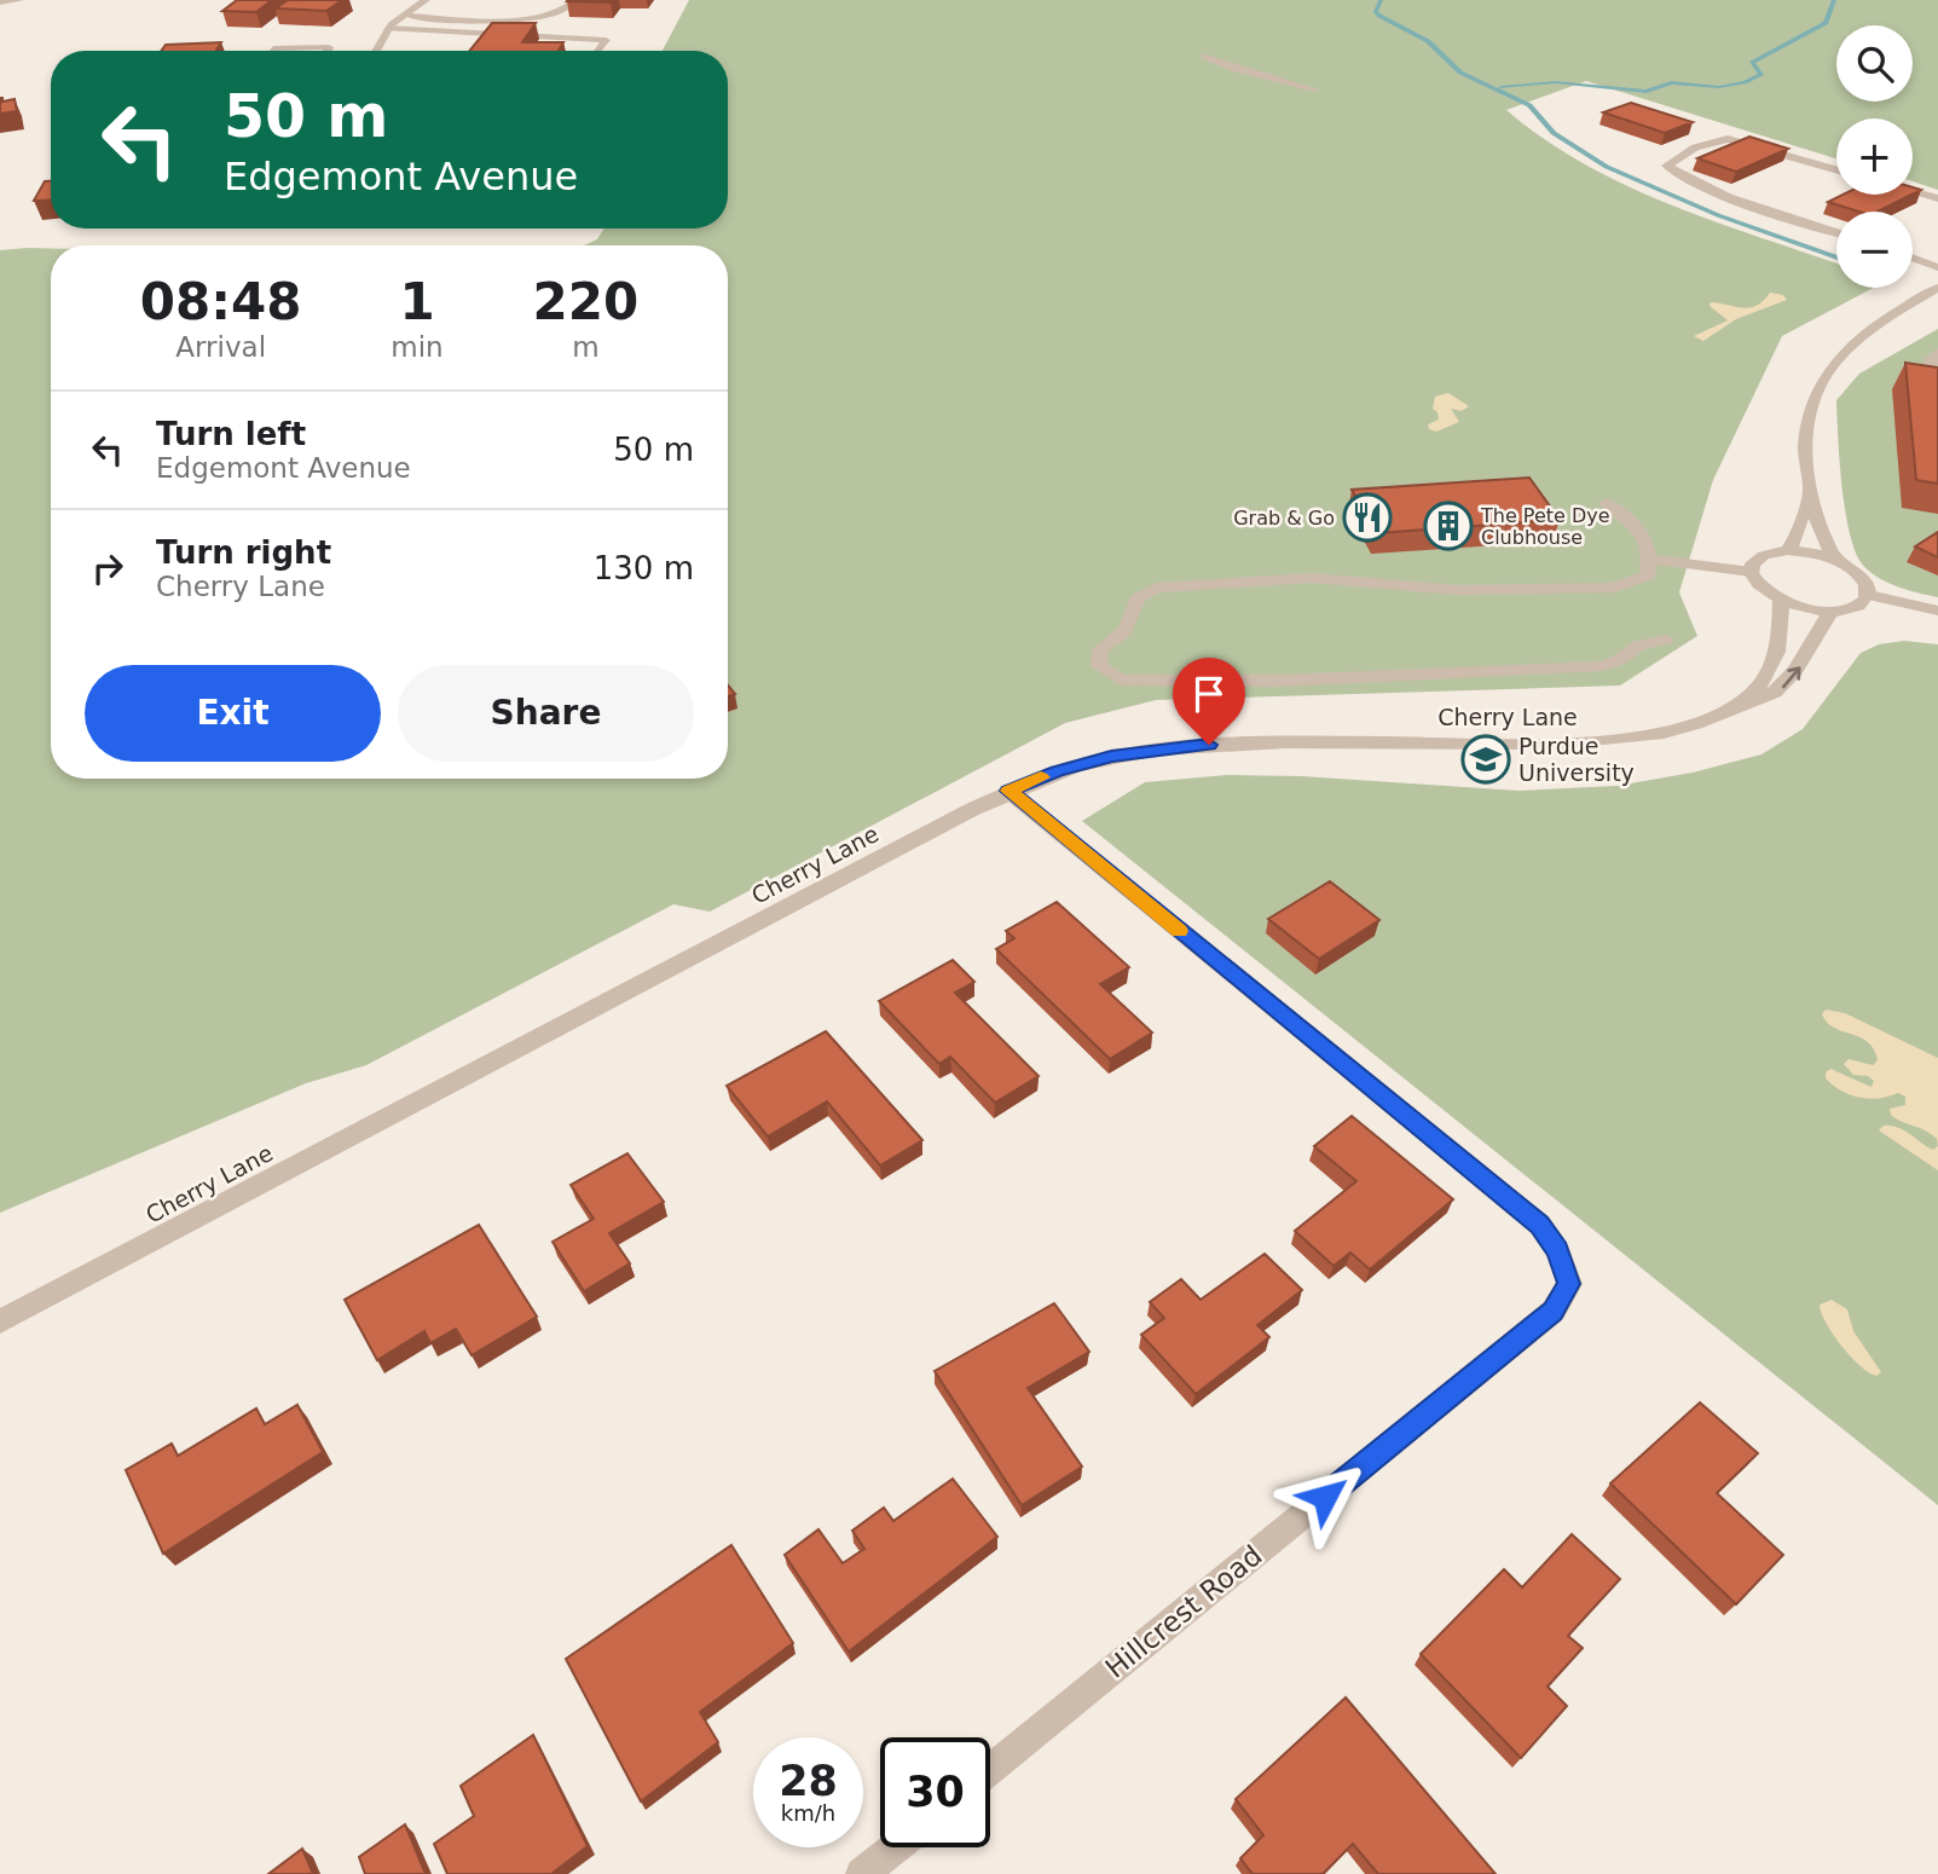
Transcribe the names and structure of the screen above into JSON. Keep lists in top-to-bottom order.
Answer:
{
  "streets": {
    "street": ["Cherry Lane", "Hillcrest Road"]
  },
  "crossings": [
    ["Cherry Lane", "Hillcrest Road"]
  ],
  "places": {
    "restaurant": ["Grab & Go"],
    "building": ["The Pete Dye Clubhouse"],
    "school or university": ["Purdue University"]
  },
  "page": {
    "map_buttons": ["+", "−"],
    "turn": ["50 m", "Edgemont Avenue"],
    "eta": [
      "08:48",
      "Arrival",
      "1",
      "min",
      "220",
      "m"
    ],
    "list": [
      {
        "name": "Turn left",
        "note": "Edgemont Avenue",
        "value": "50 m"
      },
      {
        "name": "Turn right",
        "note": "Cherry Lane",
        "value": "130 m"
      }
    ],
    "buttons": ["Exit", "Share"],
    "speed": "28 km/h",
    "limit": "30"
  }
}
